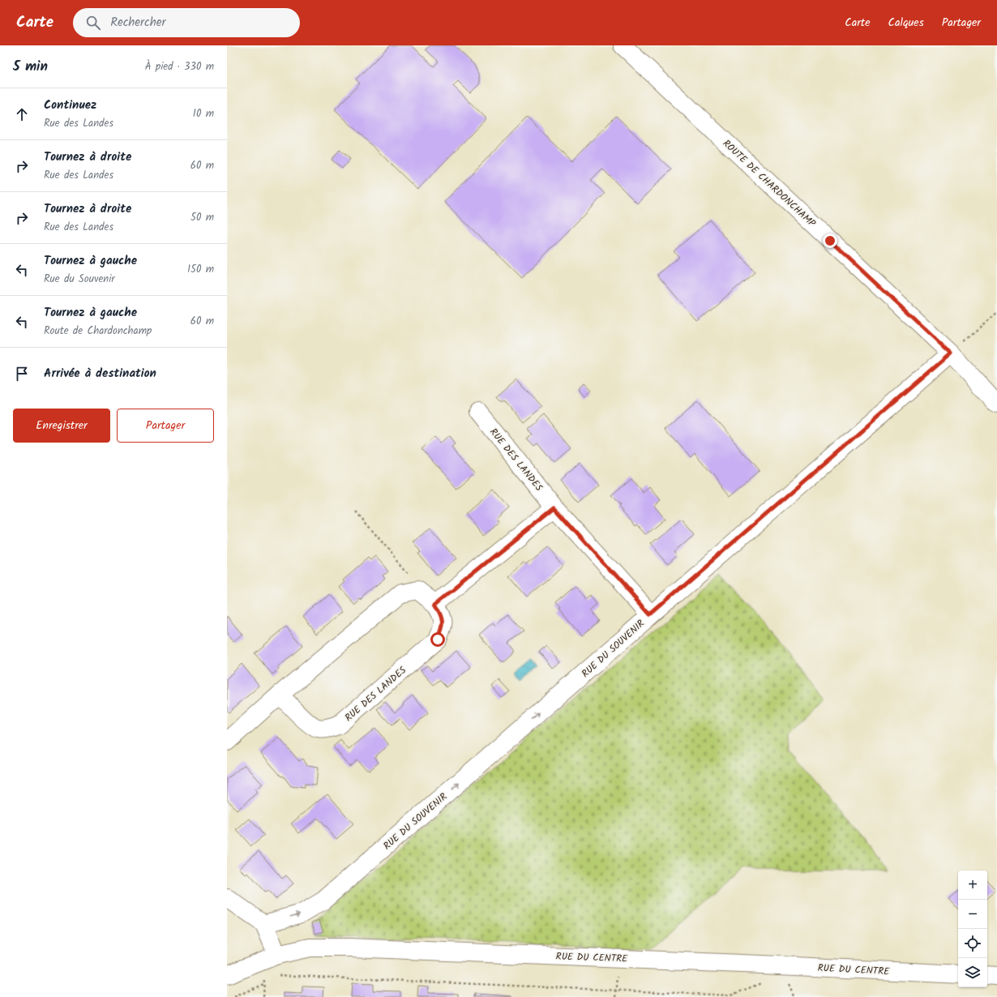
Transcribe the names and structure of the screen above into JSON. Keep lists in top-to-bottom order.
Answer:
{
  "streets": {
    "street": [
      "ROUTE DE CHARDONCHAMP",
      "RUE DES LANDES",
      "RUE DU SOUVENIR",
      "RUE DU CENTRE"
    ]
  },
  "crossings": [
    ["ROUTE DE CHARDONCHAMP", "RUE DU SOUVENIR"],
    ["RUE DES LANDES", "RUE DU SOUVENIR"]
  ],
  "page": {
    "header": "Carte",
    "search": "Rechercher",
    "nav": ["Carte", "Calques", "Partager"],
    "heading": ["5 min", "À pied · 330 m"],
    "list": [
      ["Continuez", "Rue des Landes", "10 m"],
      ["Tournez à droite", "Rue des Landes", "60 m"],
      ["Tournez à droite", "Rue des Landes", "50 m"],
      ["Tournez à gauche", "Rue du Souvenir", "150 m"],
      ["Tournez à gauche", "Route de Chardonchamp", "60 m"],
      "Arrivée à destination"
    ],
    "buttons": ["Enregistrer", "Partager"],
    "map_buttons": ["+", "−"]
  }
}
